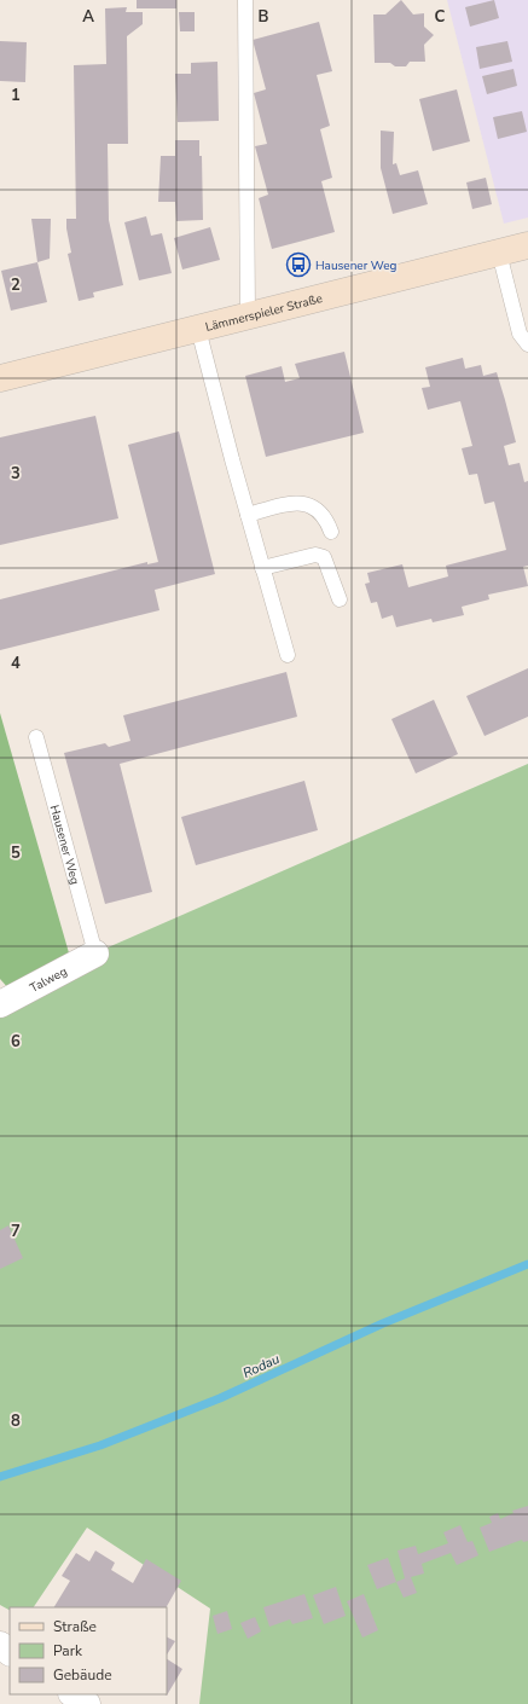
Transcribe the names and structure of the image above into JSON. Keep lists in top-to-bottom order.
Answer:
{
  "streets": {
    "main road": ["Lämmerspieler Straße"],
    "street": ["Talweg"],
    "lane": ["Hausener Weg"]
  },
  "crossings": [
    ["Hausener Weg", "Talweg"]
  ],
  "water": ["Rodau"],
  "places": {
    "bus stop": ["Hausener Weg"]
  },
  "legend": ["Straße", "Park", "Gebäude"],
  "grid": {
    "columns": ["A", "B", "C"],
    "rows": [
      "1",
      "2",
      "3",
      "4",
      "5",
      "6",
      "7",
      "8"
    ]
  }
}
